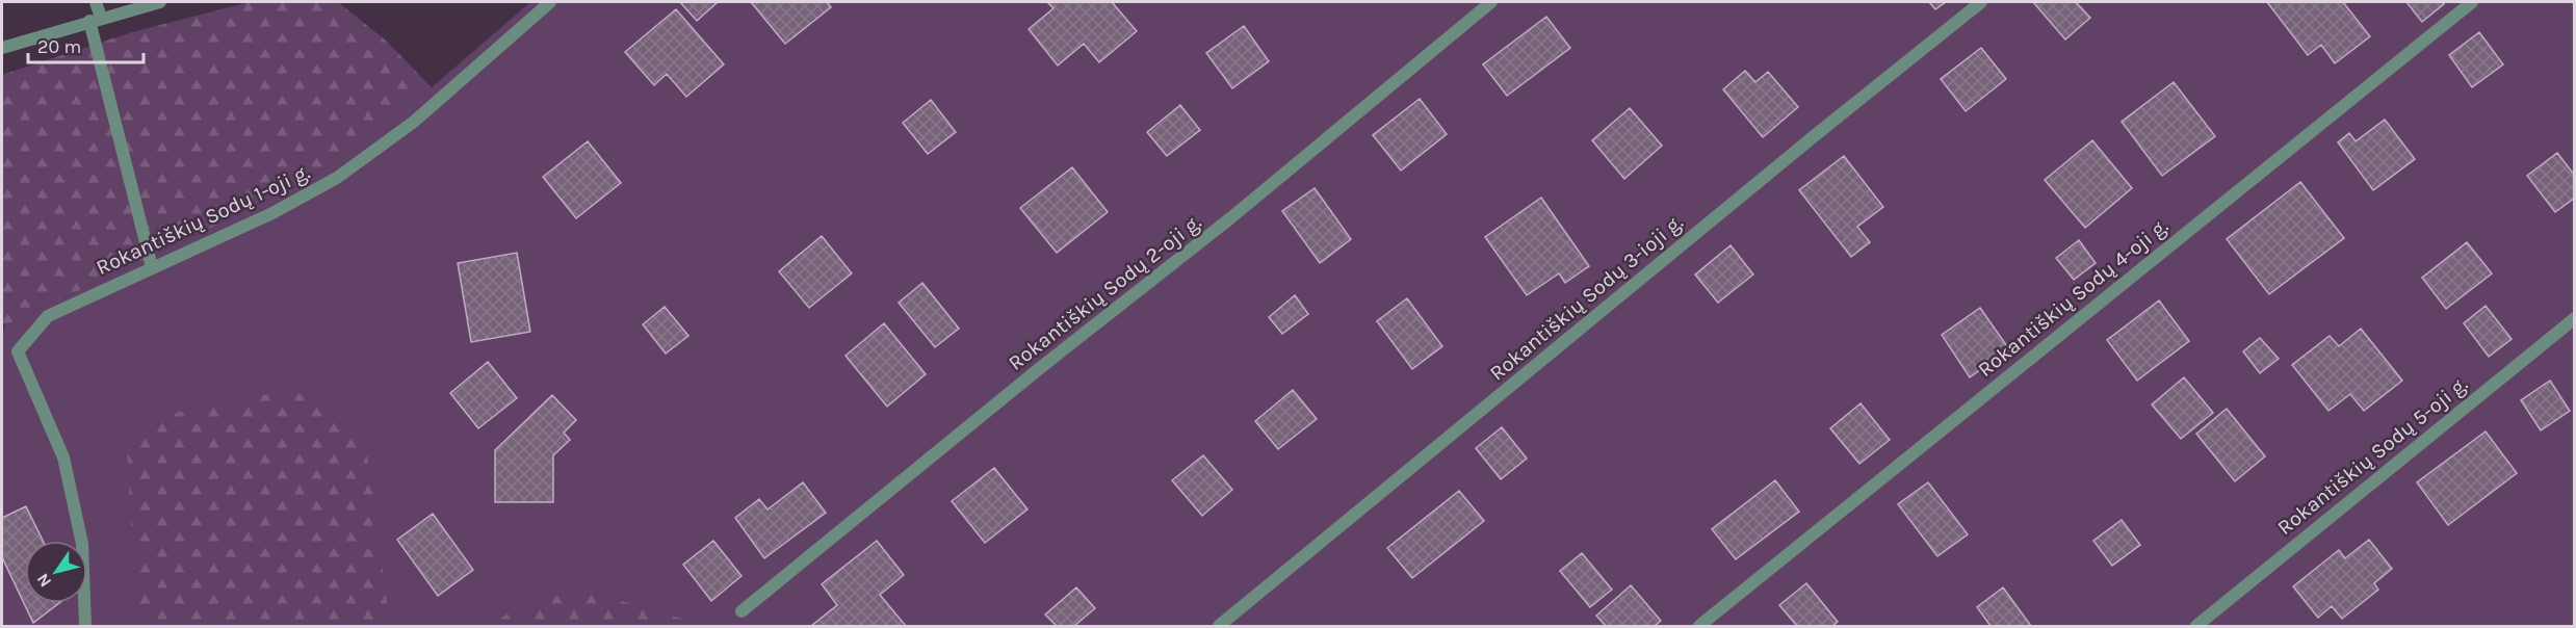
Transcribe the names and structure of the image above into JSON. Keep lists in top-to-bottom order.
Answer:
{
  "streets": {
    "street": [
      "Rokantiškių Sodų 1-oji g.",
      "Rokantiškių Sodų 2-oji g.",
      "Rokantiškių Sodų 3-ioji g.",
      "Rokantiškių Sodų 4-oji g.",
      "Rokantiškių Sodų 5-oji g."
    ]
  },
  "scale_bar": "20 m",
  "north": "bottom left"
}
